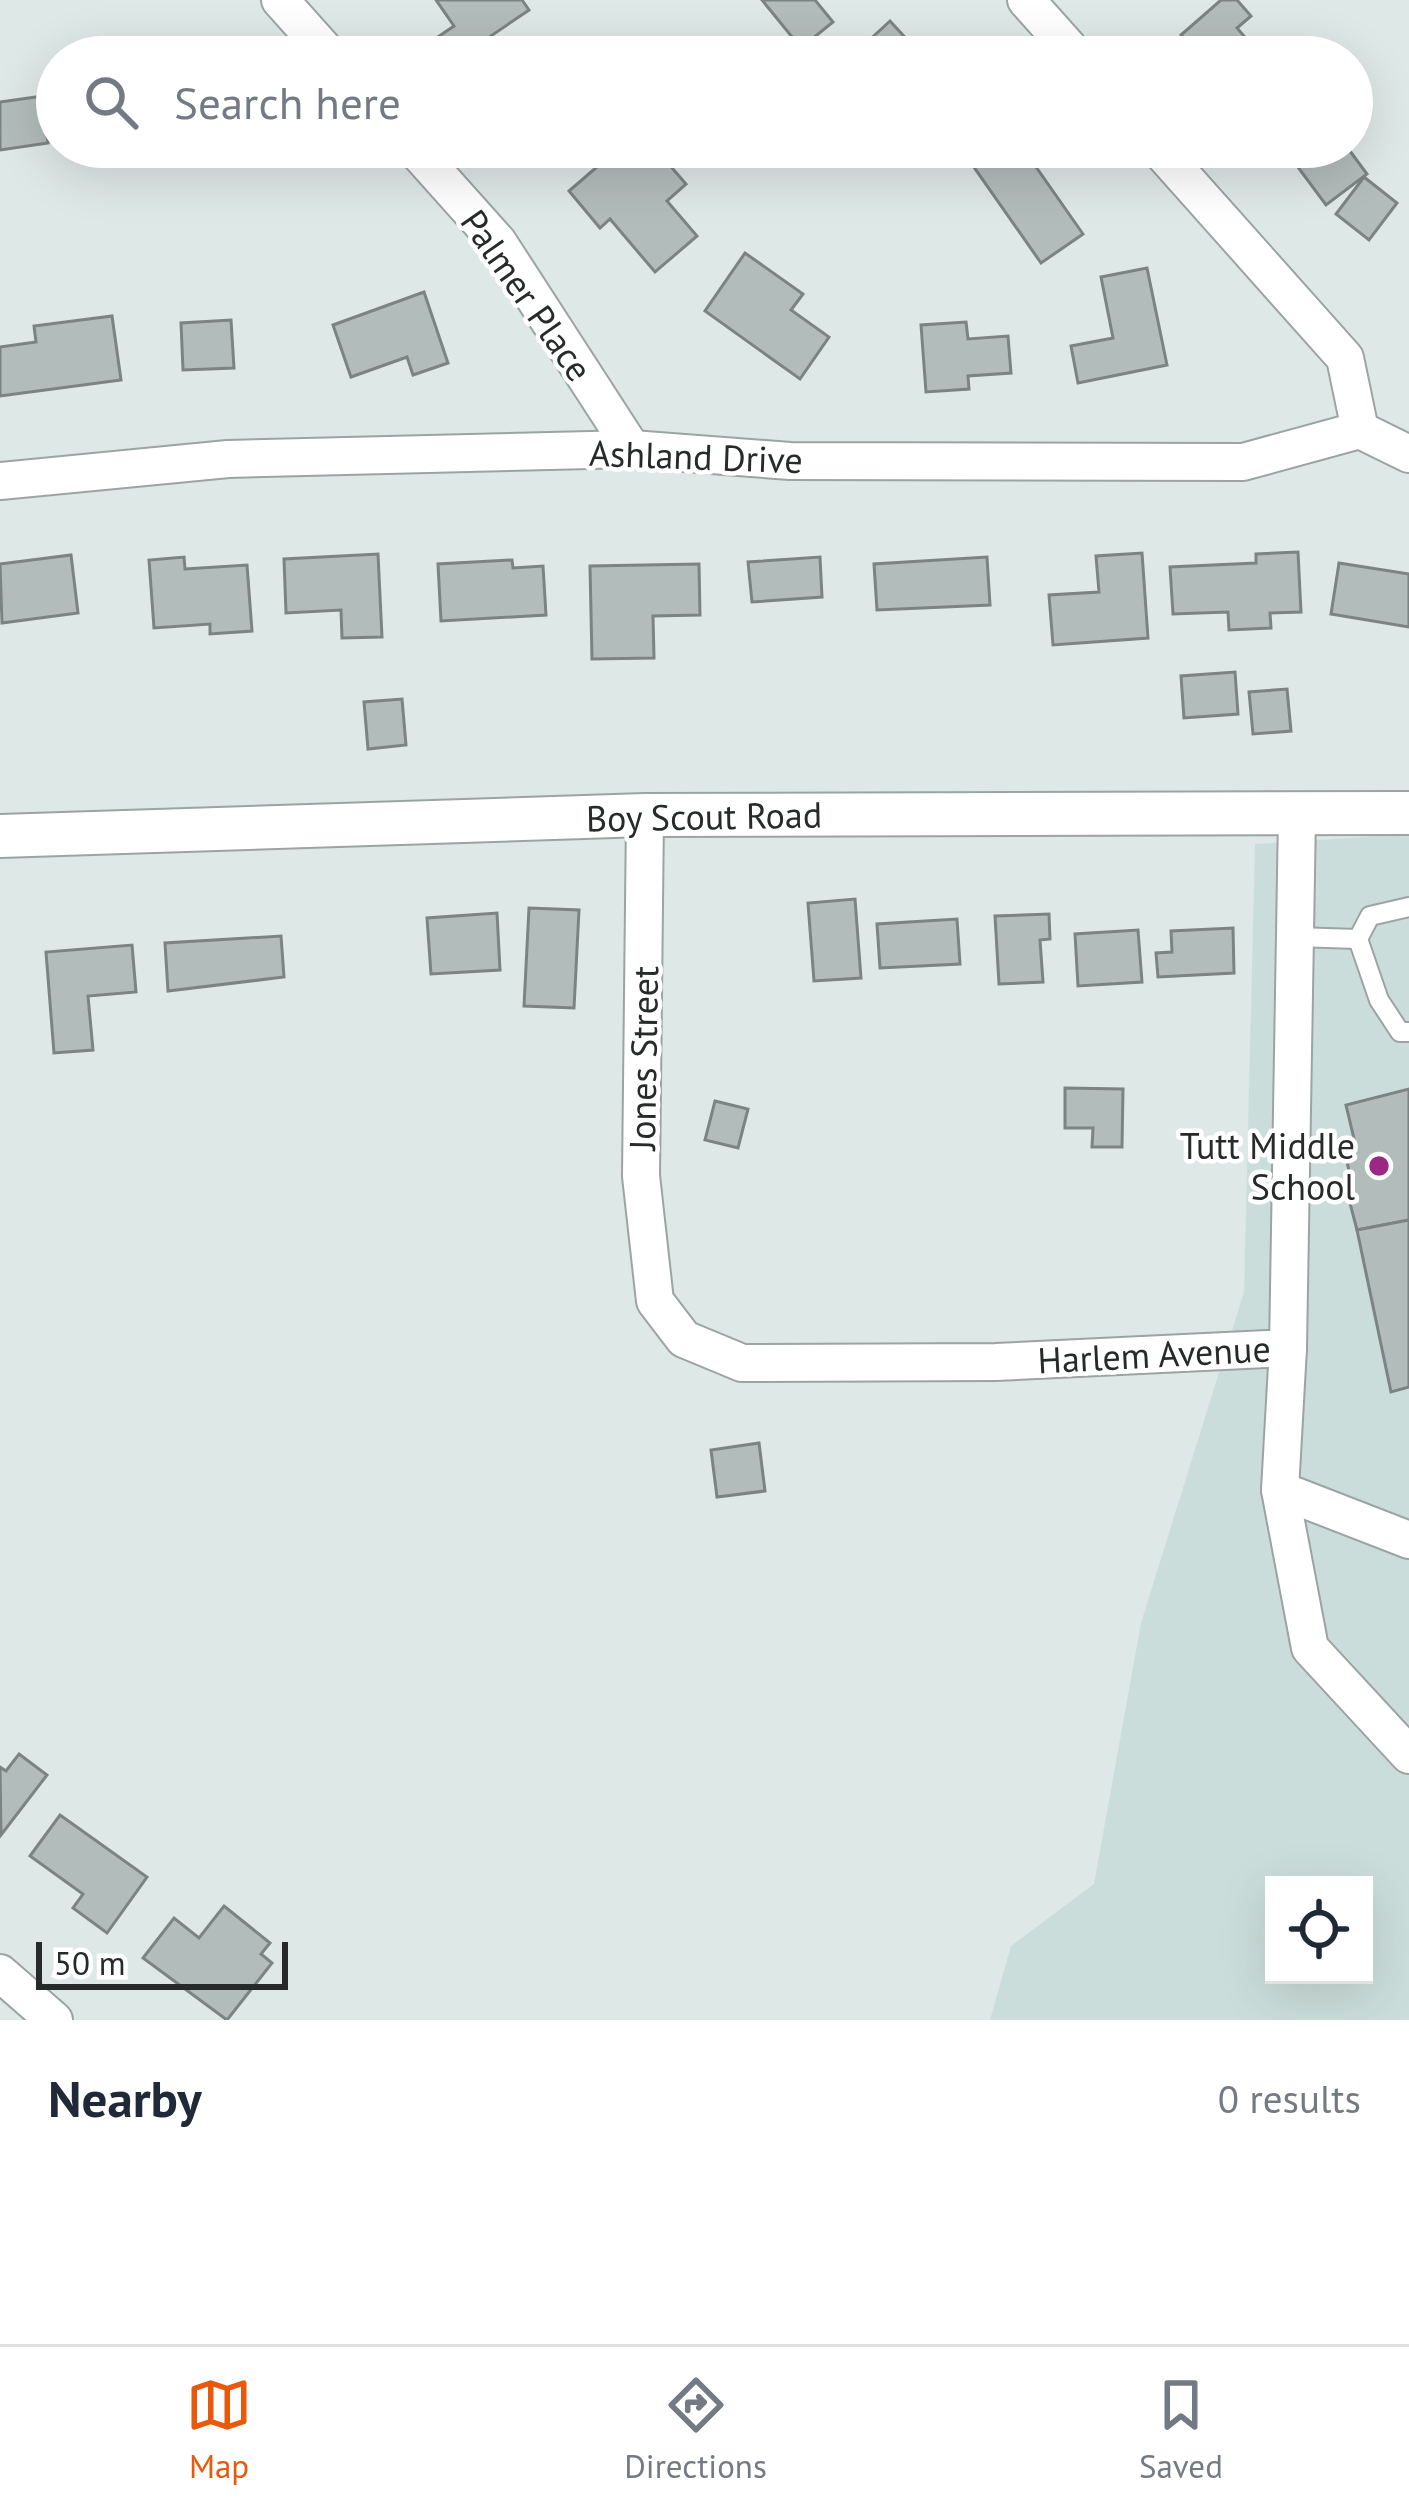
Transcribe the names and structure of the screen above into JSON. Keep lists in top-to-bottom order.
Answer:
{
  "streets": {
    "street": [
      "Palmer Place",
      "Ashland Drive",
      "Boy Scout Road",
      "Jones Street",
      "Harlem Avenue"
    ]
  },
  "crossings": [
    ["Palmer Place", "Ashland Drive"],
    ["Boy Scout Road", "Jones Street"],
    ["Boy Scout Road", "Harlem Avenue"],
    ["Jones Street", "Harlem Avenue"]
  ],
  "places": ["Tutt Middle School"],
  "scale_bar": "50 m",
  "page": {
    "search": "Search here",
    "scale": "50 m",
    "heading": ["Nearby", "0 results"],
    "nav": ["Map", "Directions", "Saved"]
  }
}
